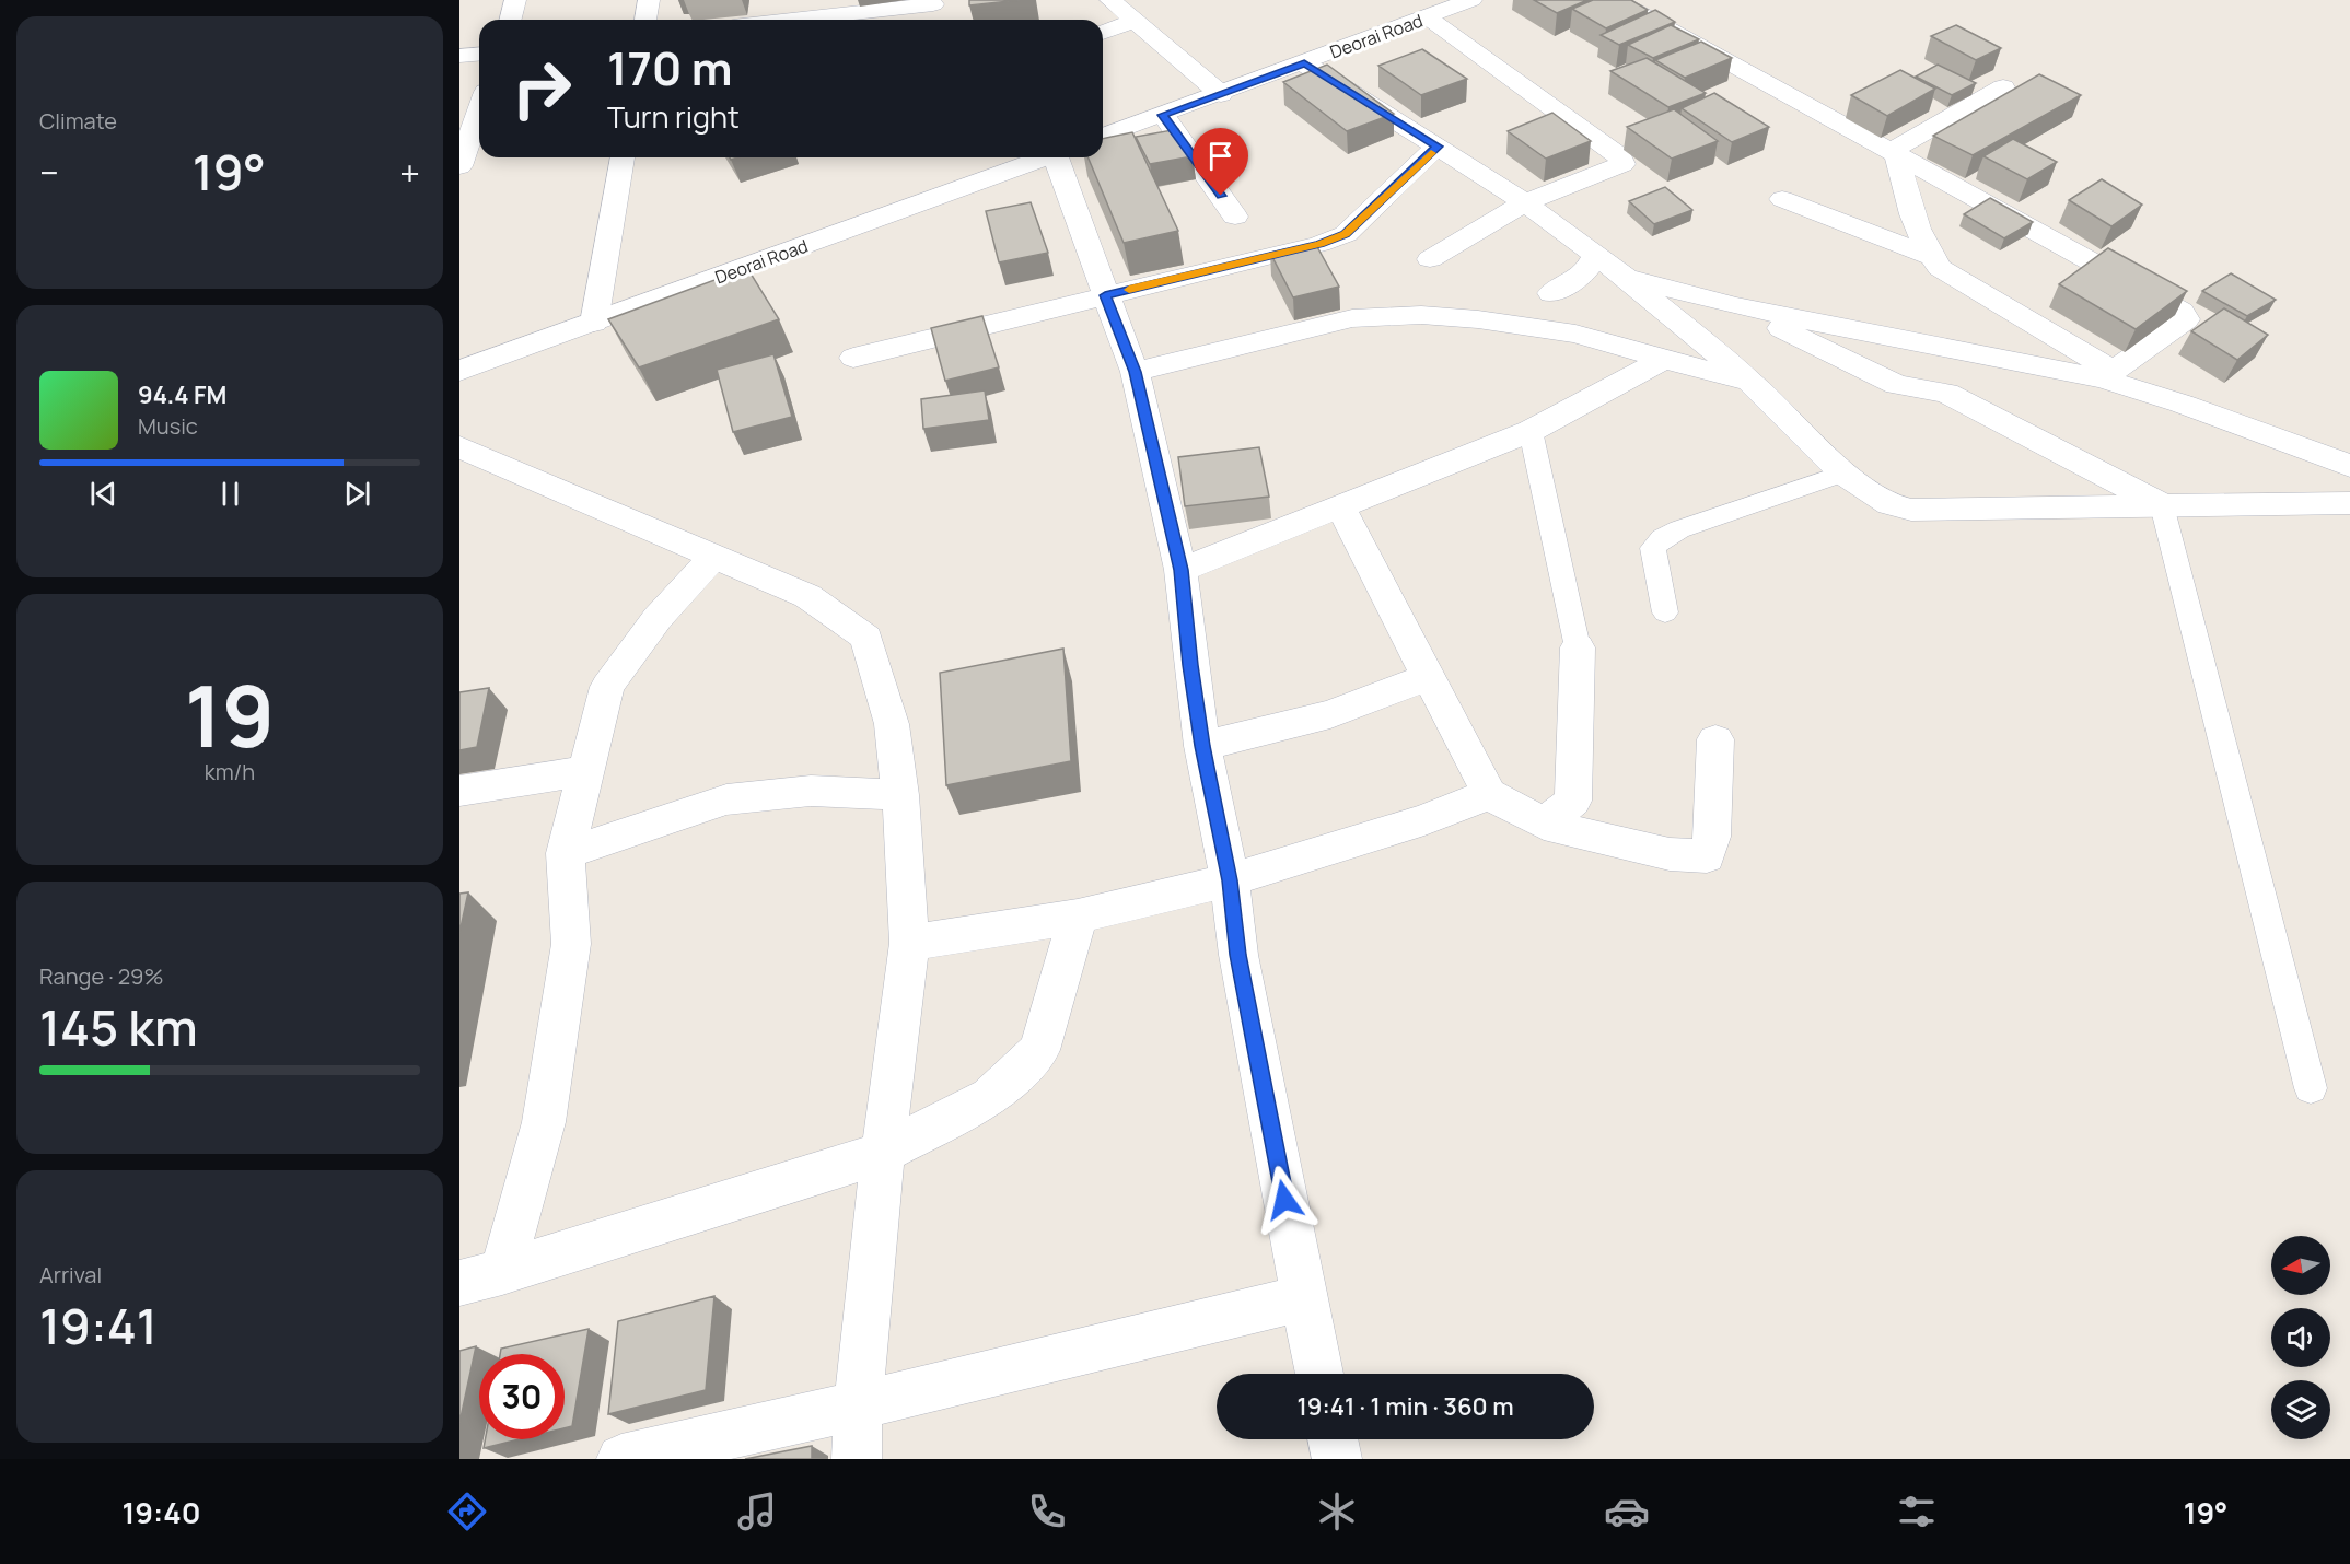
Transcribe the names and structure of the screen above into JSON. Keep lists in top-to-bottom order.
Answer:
{
  "streets": {
    "street": ["Deorai Road"]
  },
  "north": "left",
  "page": {
    "tile": [
      "Climate",
      ["19", "km/h"],
      ["Range · 29%", "145 km"],
      ["Arrival", "19:41"]
    ],
    "turn": ["170 m", "Turn right"],
    "heat": ["−", "19°", "+"],
    "song": ["94.4 FM", "Music"],
    "limit": "30",
    "trip": "19:41 · 1 min · 360 m",
    "tabs": ["19:40", "19°"]
  }
}
